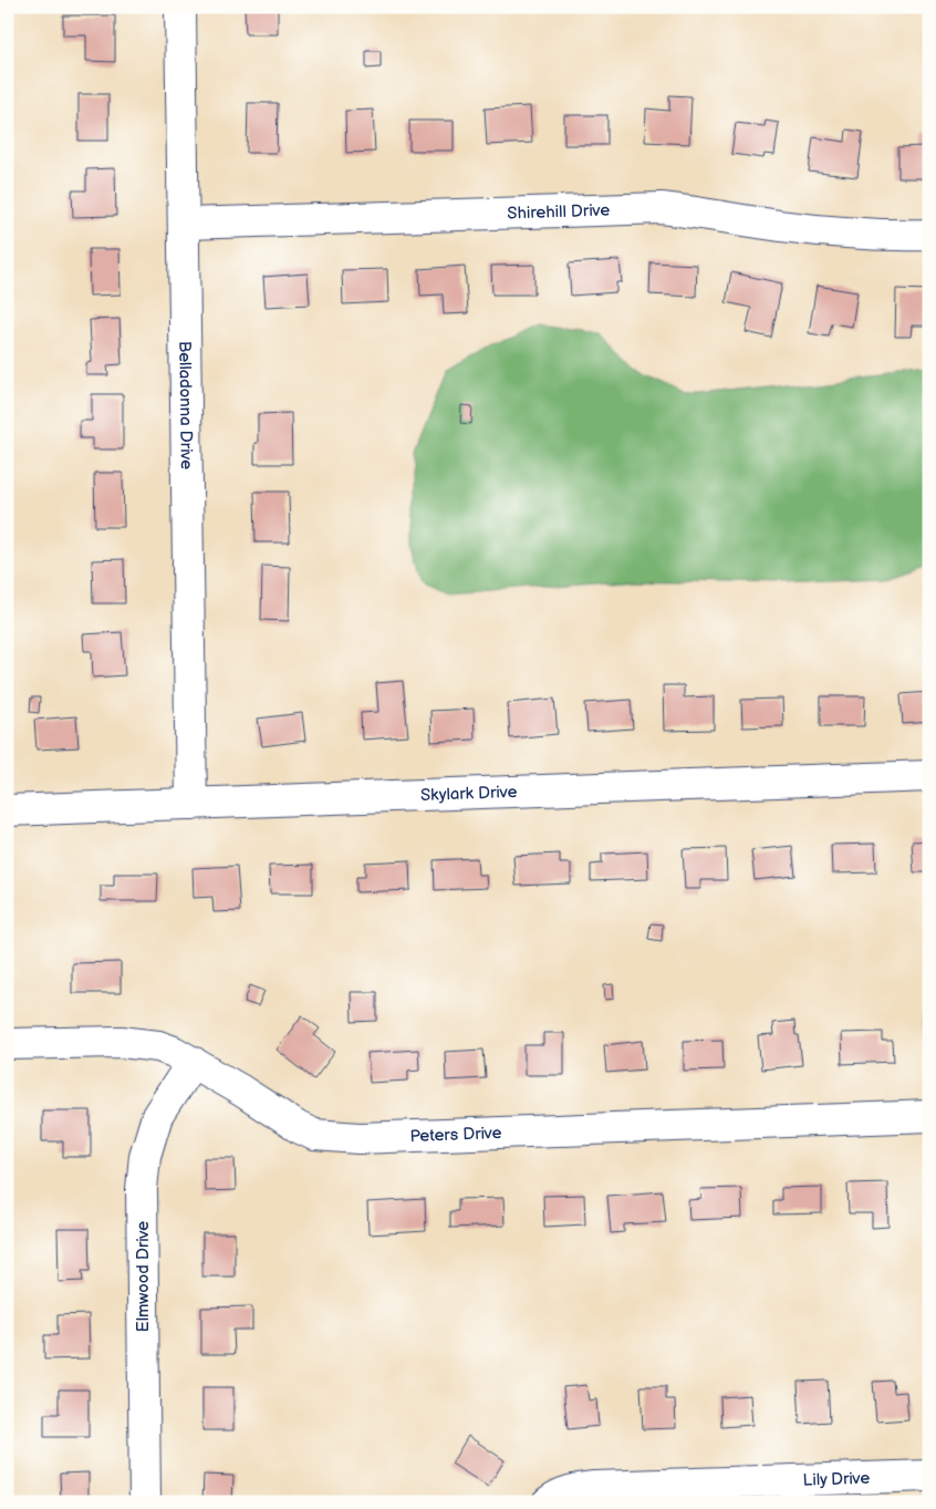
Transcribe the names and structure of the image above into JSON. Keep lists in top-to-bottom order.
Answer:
{
  "streets": {
    "street": [
      "Shirehill Drive",
      "Belladonna Drive",
      "Skylark Drive",
      "Peters Drive",
      "Elmwood Drive",
      "Lily Drive"
    ]
  },
  "crossings": [
    ["Shirehill Drive", "Belladonna Drive"],
    ["Belladonna Drive", "Skylark Drive"],
    ["Peters Drive", "Elmwood Drive"]
  ]
}
